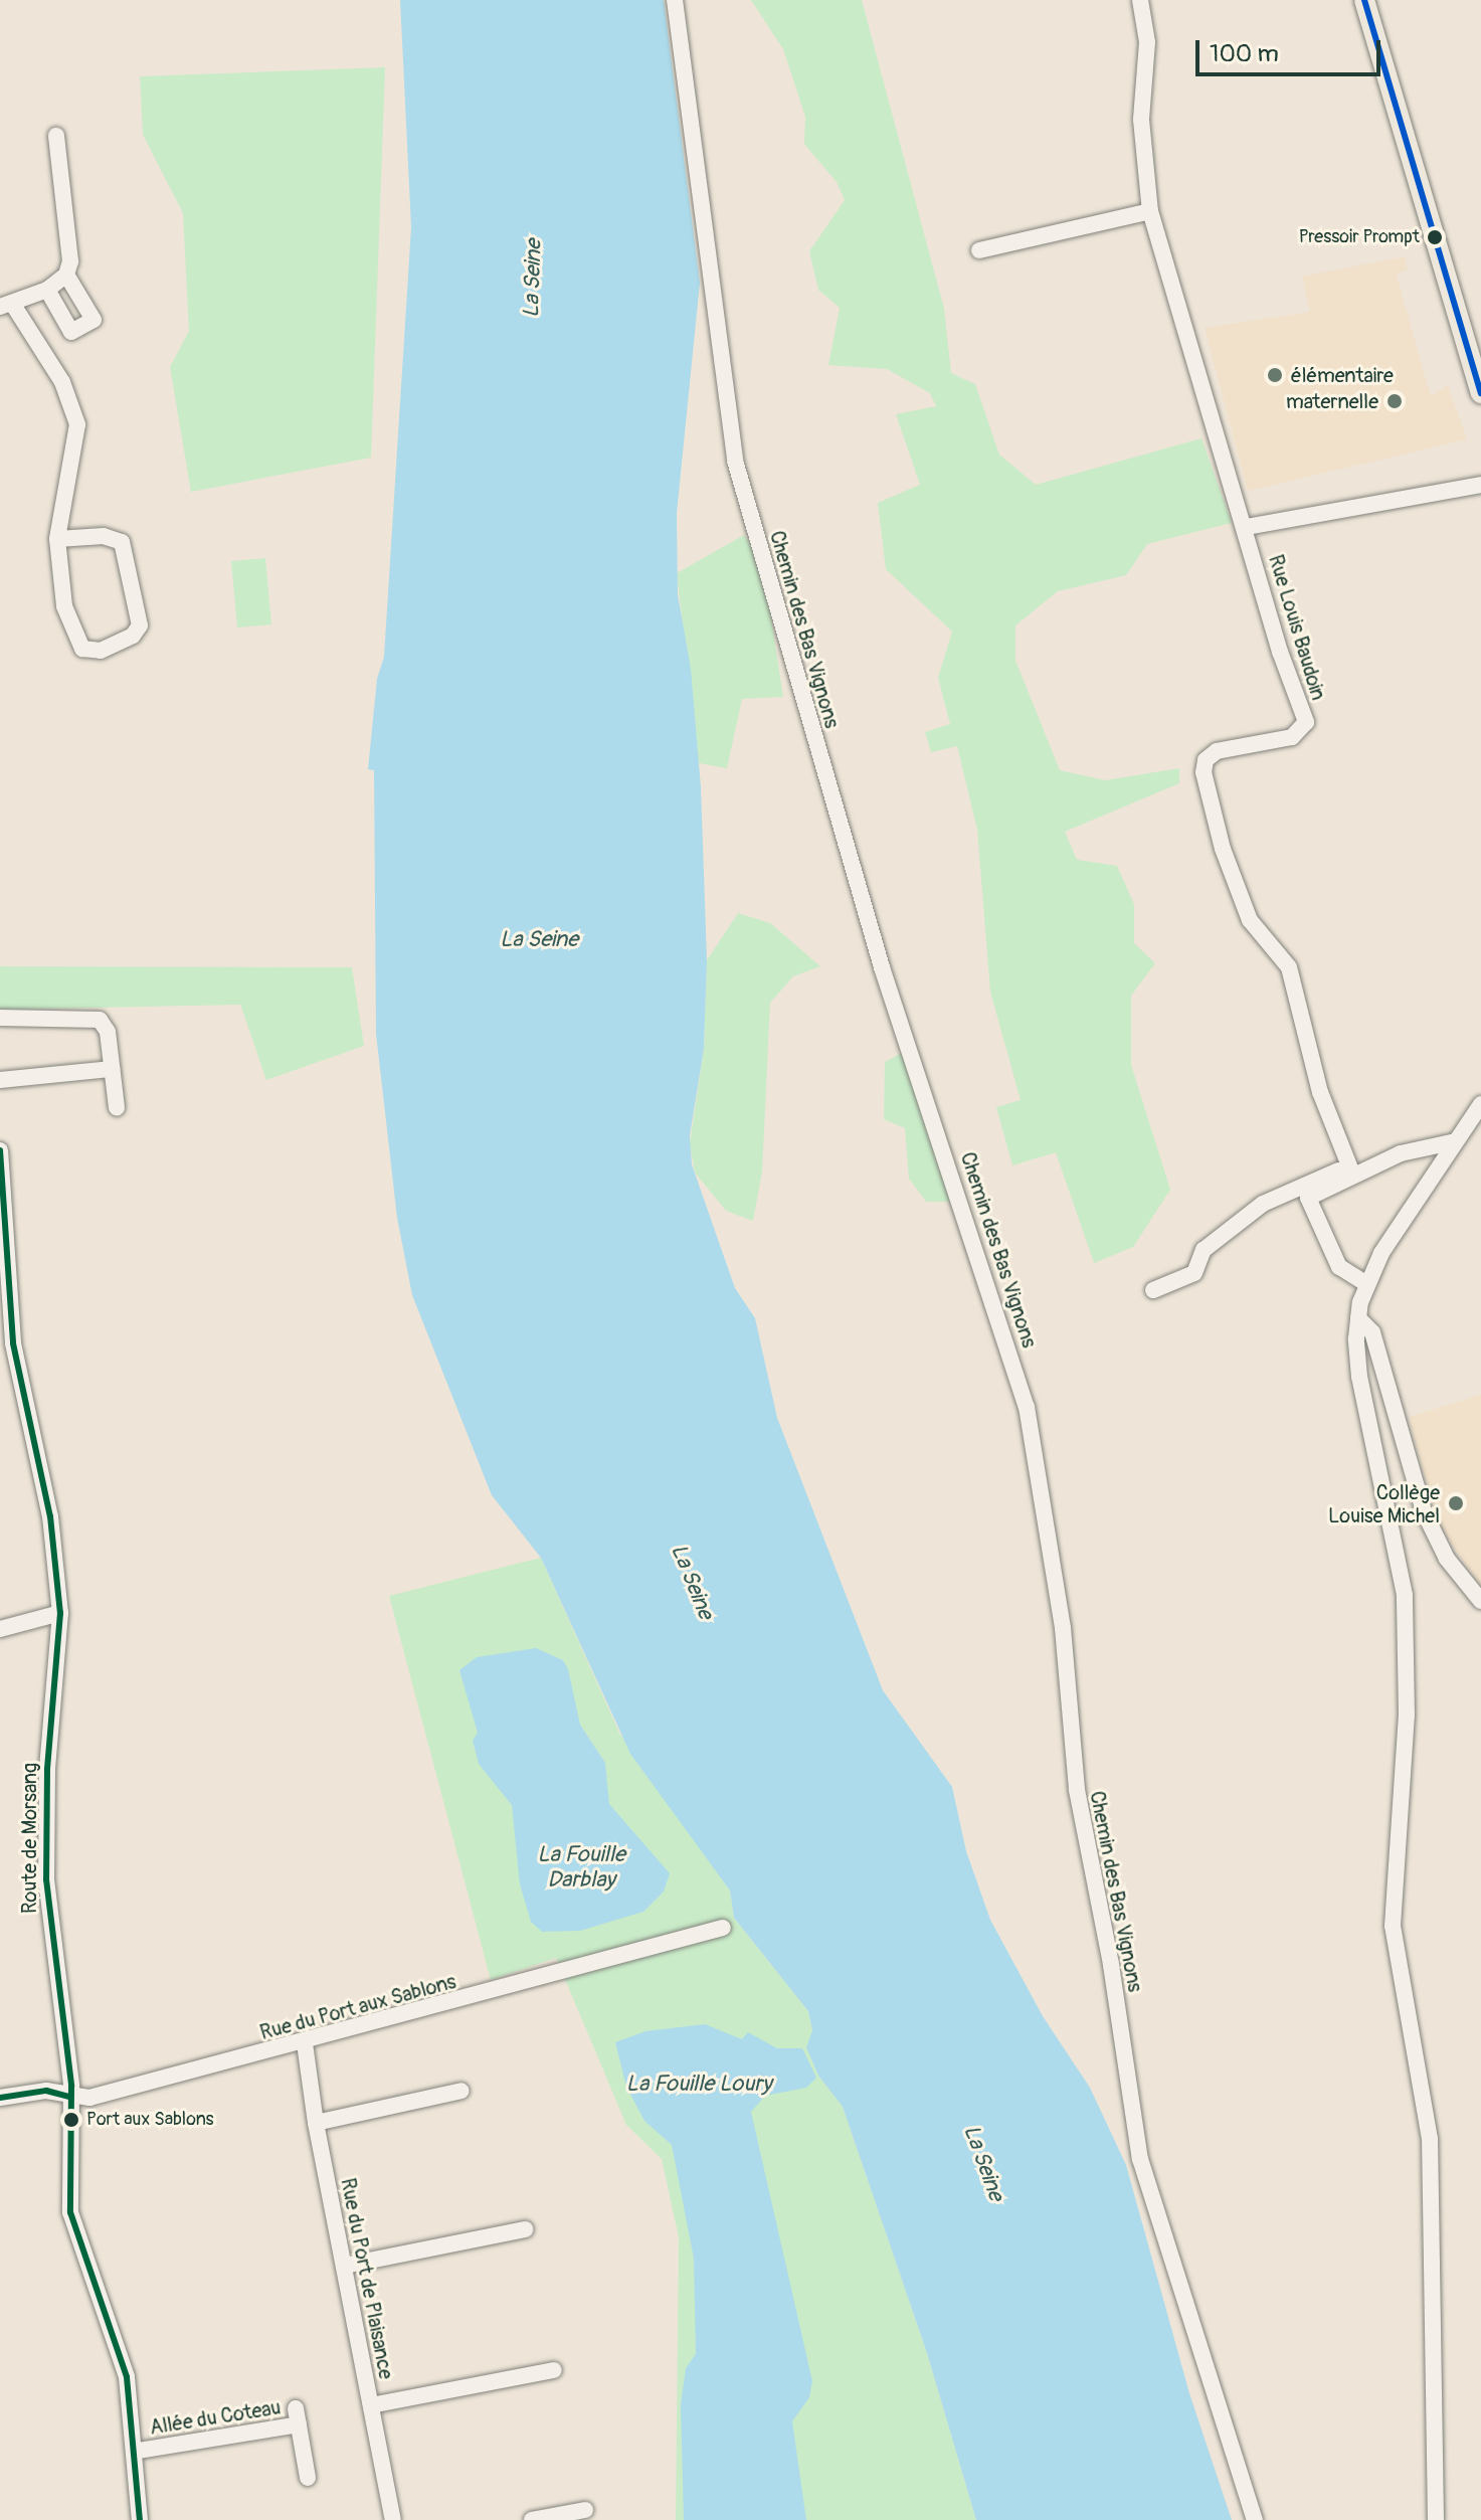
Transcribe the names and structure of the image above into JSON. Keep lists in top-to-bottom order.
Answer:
{
  "streets": {
    "street": [
      "Rue Louis Baudoin",
      "Chemin des Bas Vignons",
      "Route de Morsang",
      "Rue du Port aux Sablons",
      "Rue du Port de Plaisance",
      "Allée du Coteau"
    ]
  },
  "crossings": [
    ["Route de Morsang", "Rue du Port aux Sablons"],
    ["Route de Morsang", "Allée du Coteau"],
    ["Rue du Port aux Sablons", "Rue du Port de Plaisance"]
  ],
  "water": ["La Seine", "La Fouille Darblay", "La Fouille Loury"],
  "places": [
    "Pressoir Prompt",
    "élémentaire",
    "maternelle",
    "Collège Louise Michel",
    "Port aux Sablons"
  ],
  "scale_bar": "100 m"
}
